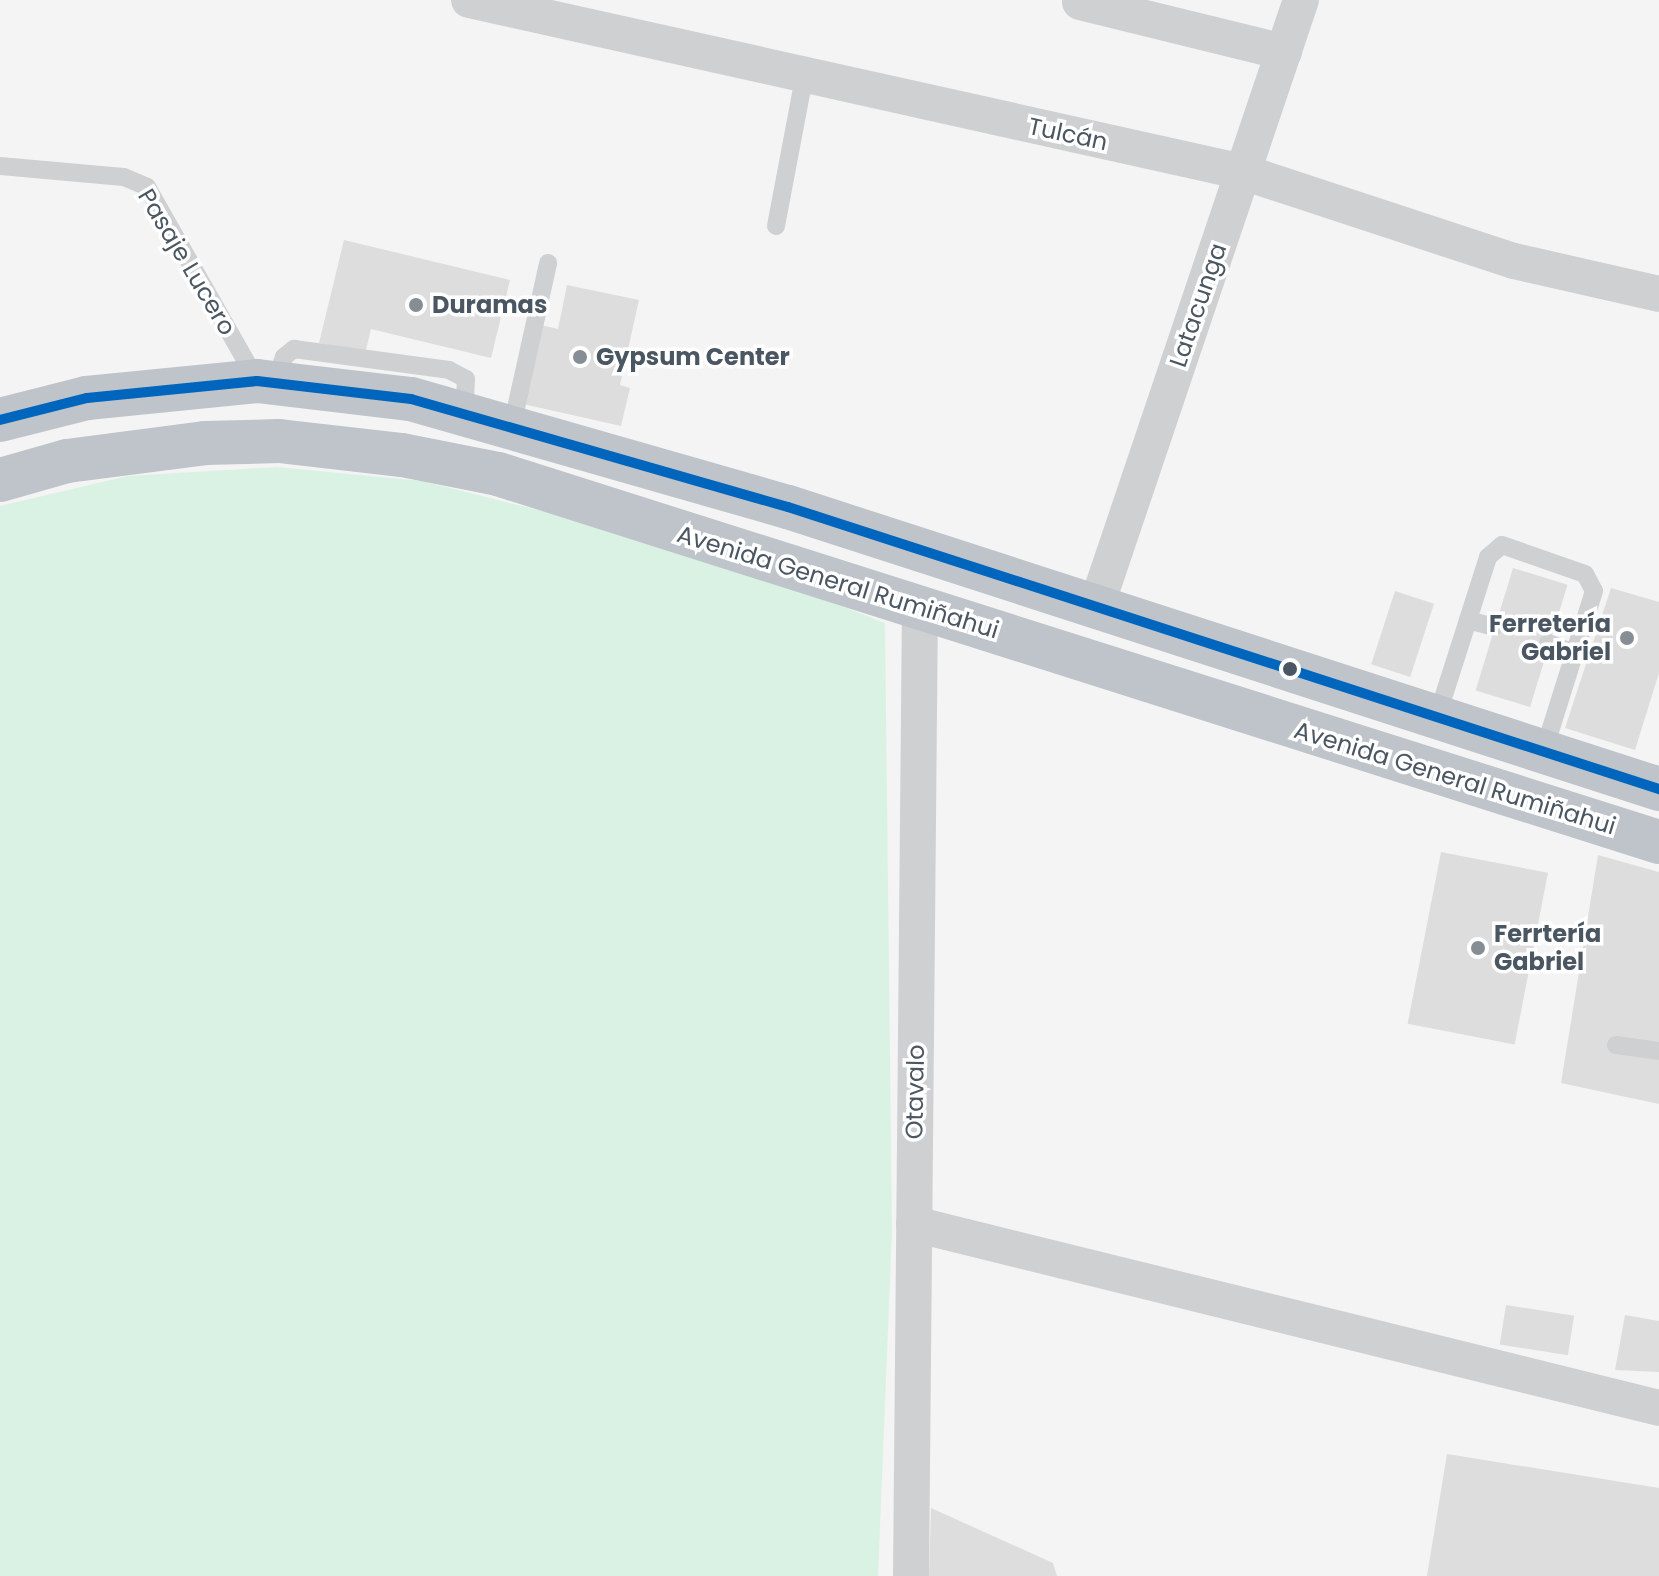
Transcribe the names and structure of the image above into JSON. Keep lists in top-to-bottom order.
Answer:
{
  "streets": {
    "highway": ["Avenida General Rumiñahui"],
    "street": ["Tulcán", "Latacunga", "Otavalo"],
    "lane": ["Pasaje Lucero"]
  },
  "crossings": [
    ["Tulcán", "Latacunga"],
    ["Pasaje Lucero", "Avenida General Rumiñahui"],
    ["Latacunga", "Avenida General Rumiñahui"],
    ["Avenida General Rumiñahui", "Otavalo"]
  ],
  "places": [
    "Duramas",
    "Gypsum Center",
    "Ferretería Gabriel",
    "Ferrtería Gabriel"
  ]
}
